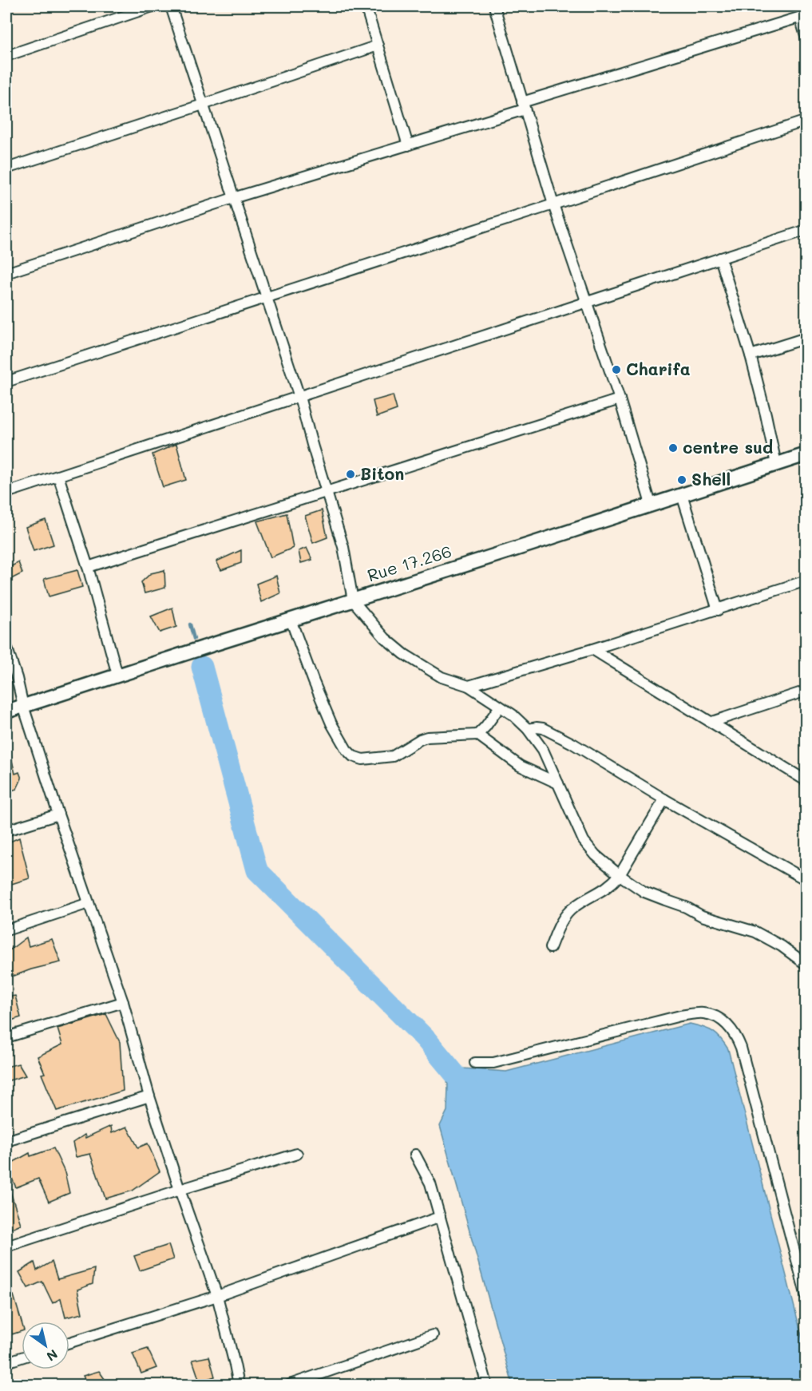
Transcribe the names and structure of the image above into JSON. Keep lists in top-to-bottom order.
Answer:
{
  "streets": {
    "main road": ["Rue 17.266"]
  },
  "places": [
    "Charifa",
    "centre sud",
    "Biton",
    "Shell"
  ],
  "north": "bottom right"
}
